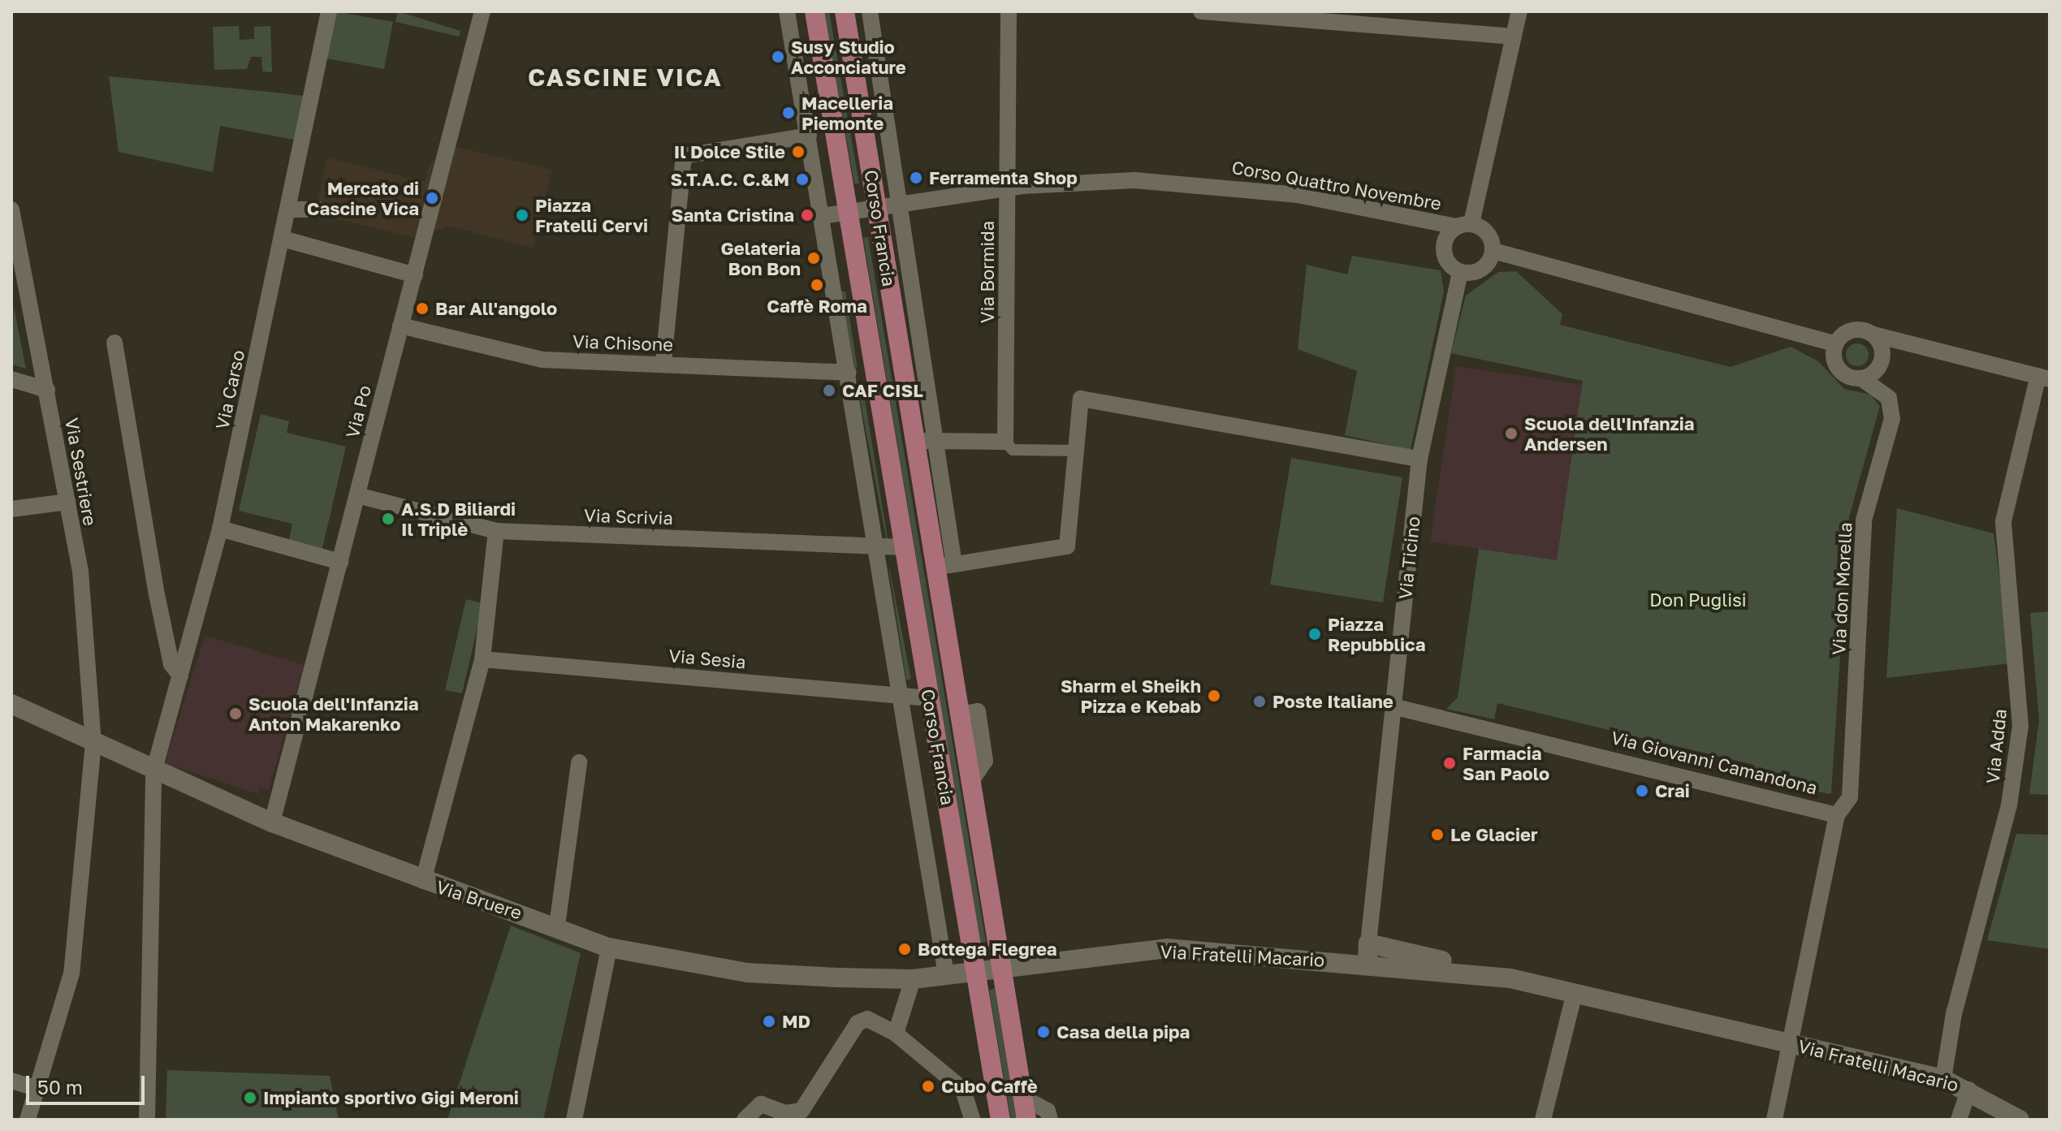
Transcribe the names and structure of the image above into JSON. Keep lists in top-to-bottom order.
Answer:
{
  "streets": {
    "main road": ["Corso Francia"],
    "street": [
      "Corso Quattro Novembre",
      "Via Bormida",
      "Via Chisone",
      "Via Carso",
      "Via Po",
      "Via Sestriere",
      "Via Scrivia",
      "Via Ticino",
      "Via don Morella",
      "Via Sesia",
      "Via Adda",
      "Via Giovanni Camandona",
      "Via Bruere",
      "Via Fratelli Macario"
    ]
  },
  "crossings": [
    ["Corso Quattro Novembre", "Corso Francia"],
    ["Corso Quattro Novembre", "Via Bormida"],
    ["Corso Quattro Novembre", "Via Ticino"],
    ["Corso Francia", "Via Chisone"],
    ["Corso Francia", "Via Scrivia"],
    ["Corso Francia", "Via Sesia"],
    ["Corso Francia", "Via Bruere"],
    ["Corso Francia", "Via Fratelli Macario"],
    ["Via Chisone", "Via Po"],
    ["Via Carso", "Via Bruere"],
    ["Via Po", "Via Scrivia"],
    ["Via Po", "Via Bruere"],
    ["Via Sestriere", "Via Bruere"],
    ["Via Ticino", "Via Giovanni Camandona"],
    ["Via Ticino", "Via Fratelli Macario"],
    ["Via don Morella", "Via Giovanni Camandona"],
    ["Via Adda", "Via Fratelli Macario"],
    ["Via Bruere", "Via Fratelli Macario"]
  ],
  "districts": ["CASCINE VICA"],
  "parks": ["Don Puglisi"],
  "places": [
    "Susy Studio Acconciature",
    "Macelleria Piemonte",
    "Il Dolce Stile",
    "Ferramenta Shop",
    "S.T.A.C. C.&M",
    "Mercato di Cascine Vica",
    "Piazza Fratelli Cervi",
    "Santa Cristina",
    "Gelateria Bon Bon",
    "Caffè Roma",
    "Bar All'angolo",
    "CAF CISL",
    "Scuola dell'Infanzia Andersen",
    "A.S.D Biliardi Il Triplè",
    "Piazza Repubblica",
    "Sharm el Sheikh Pizza e Kebab",
    "Poste Italiane",
    "Scuola dell'Infanzia Anton Makarenko",
    "Farmacia San Paolo",
    "Crai",
    "Le Glacier",
    "Bottega Flegrea",
    "MD",
    "Casa della pipa",
    "Cubo Caffè",
    "Impianto sportivo Gigi Meroni"
  ],
  "scale_bar": "50 m"
}
